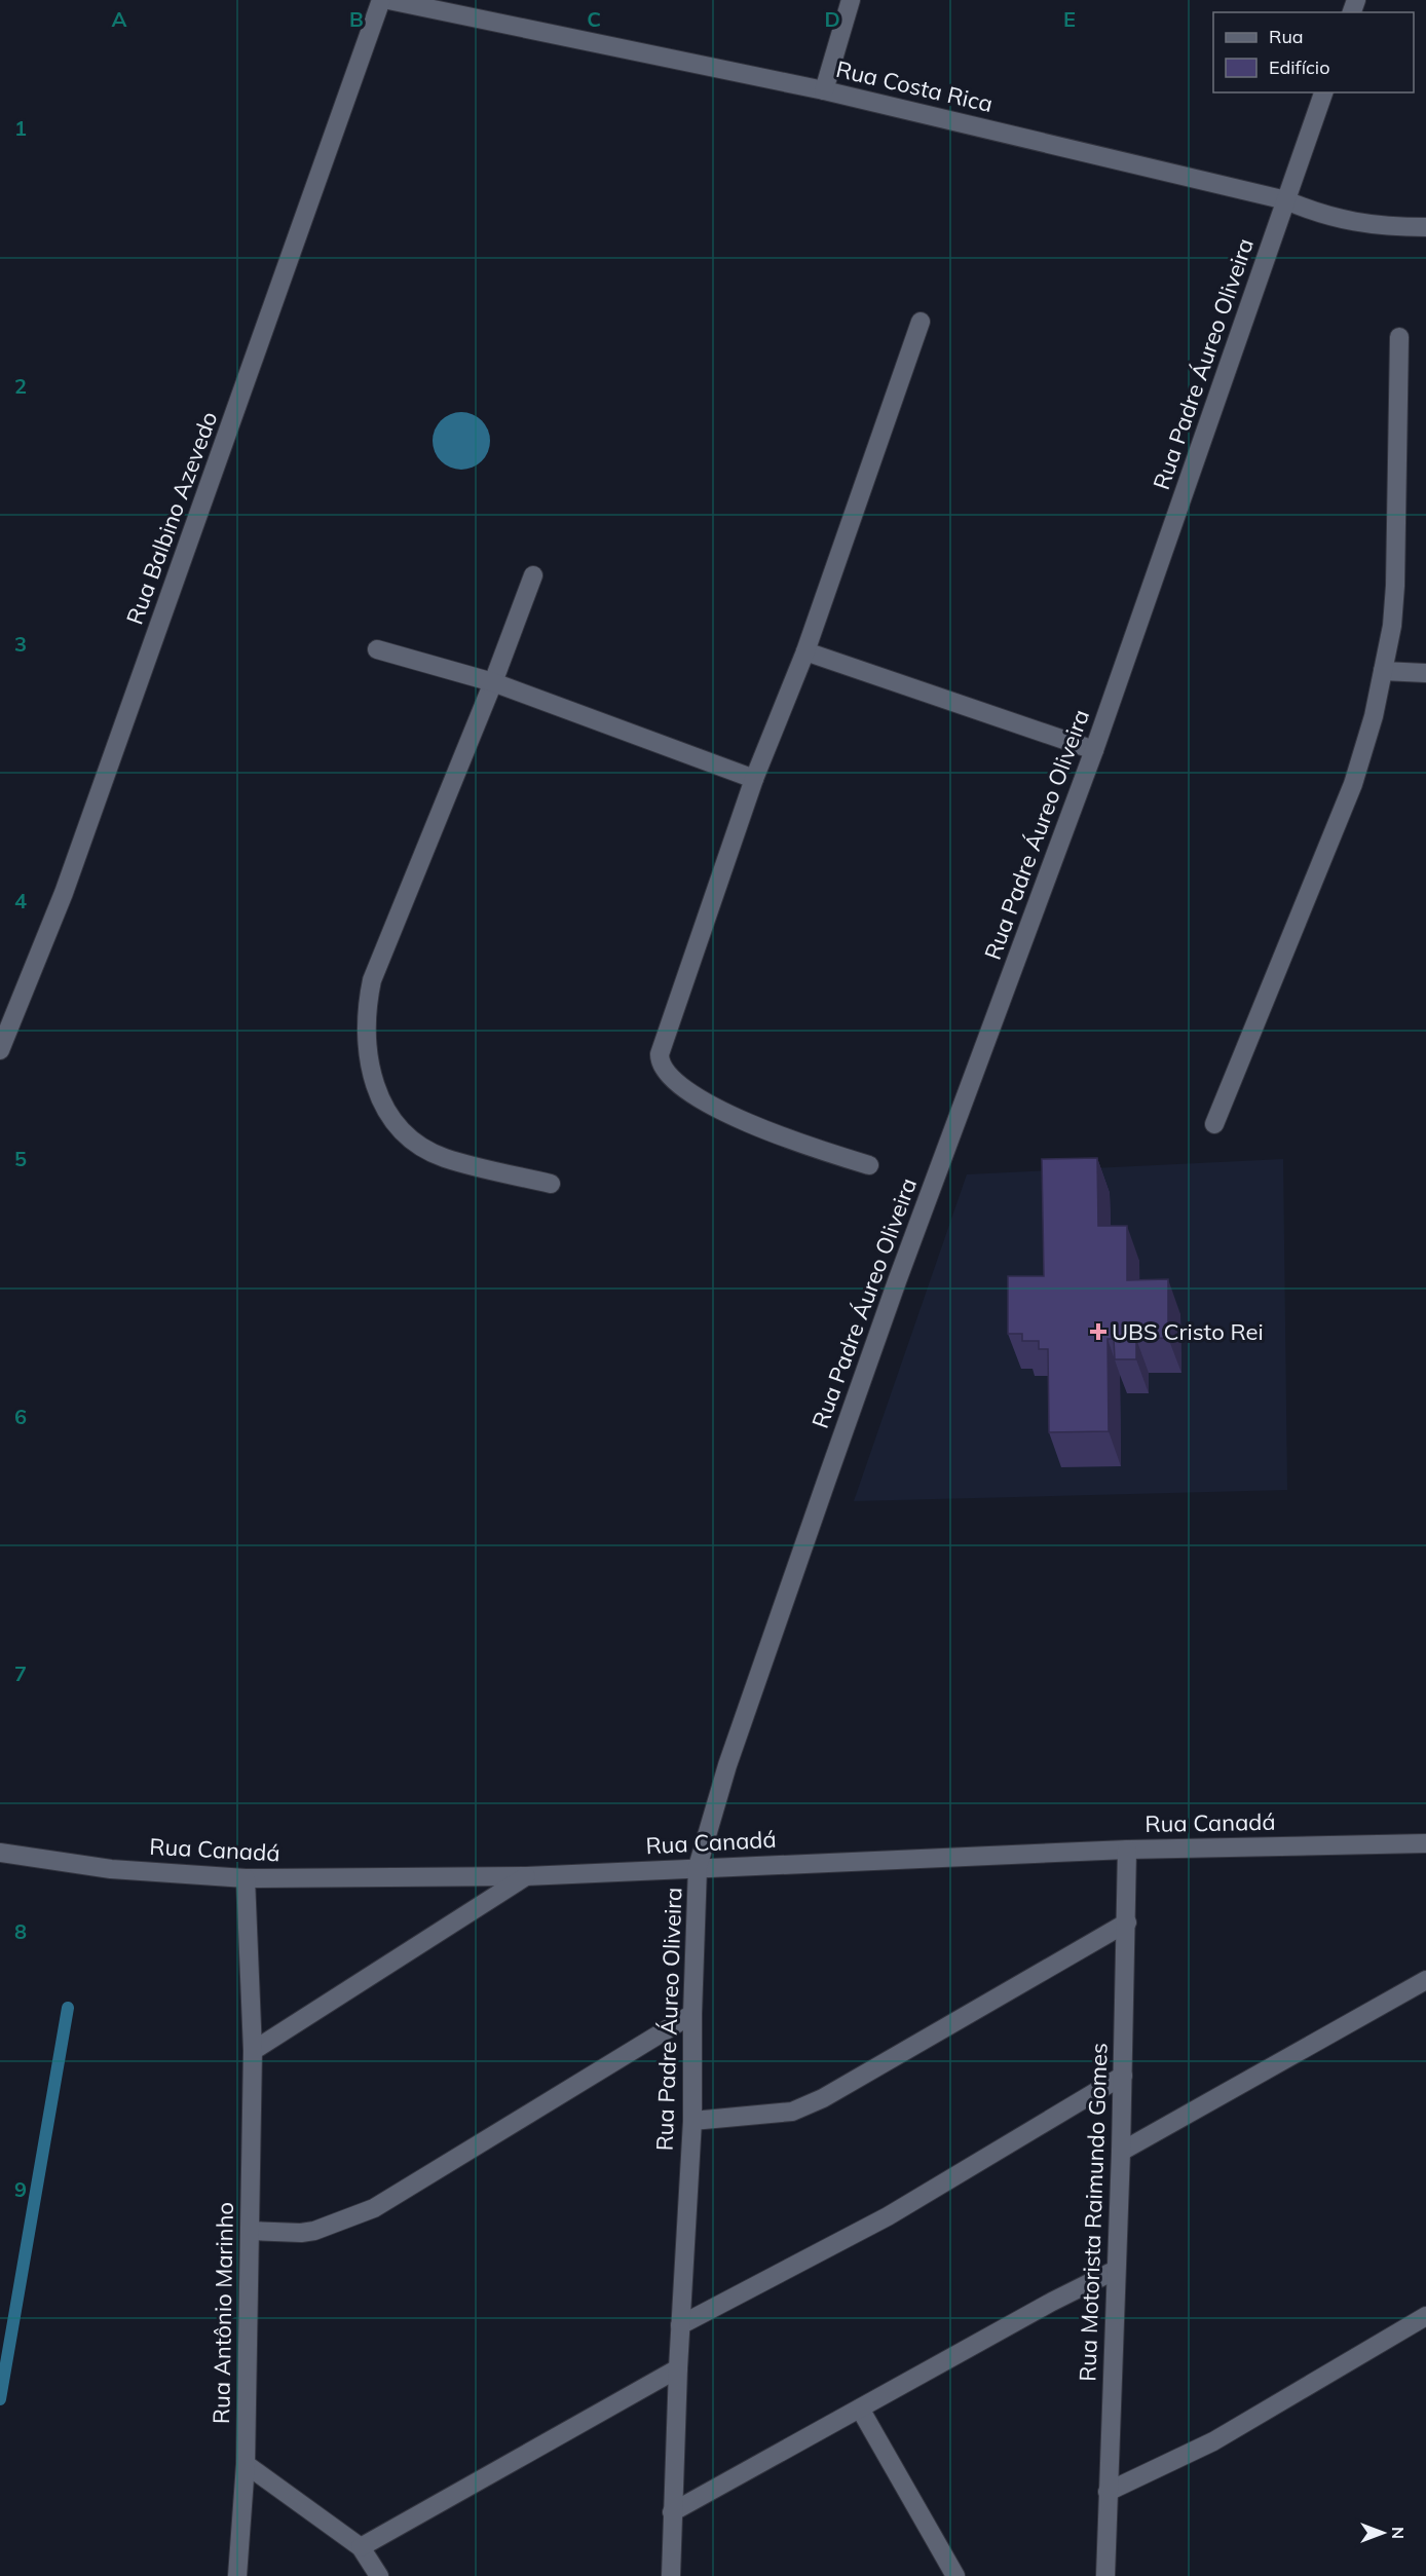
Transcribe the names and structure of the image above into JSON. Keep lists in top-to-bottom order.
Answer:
{
  "streets": {
    "street": [
      "Rua Costa Rica",
      "Rua Padre Áureo Oliveira",
      "Rua Balbino Azevedo",
      "Rua Canadá",
      "Rua Motorista Raimundo Gomes",
      "Rua Antônio Marinho"
    ]
  },
  "crossings": [
    ["Rua Costa Rica", "Rua Padre Áureo Oliveira"],
    ["Rua Padre Áureo Oliveira", "Rua Canadá"],
    ["Rua Canadá", "Rua Motorista Raimundo Gomes"],
    ["Rua Canadá", "Rua Antônio Marinho"]
  ],
  "places": {
    "health": ["UBS Cristo Rei"]
  },
  "legend": ["Rua", "Edifício"],
  "north": "right",
  "grid": {
    "columns": [
      "A",
      "B",
      "C",
      "D",
      "E"
    ],
    "rows": [
      "1",
      "2",
      "3",
      "4",
      "5",
      "6",
      "7",
      "8",
      "9"
    ]
  }
}
